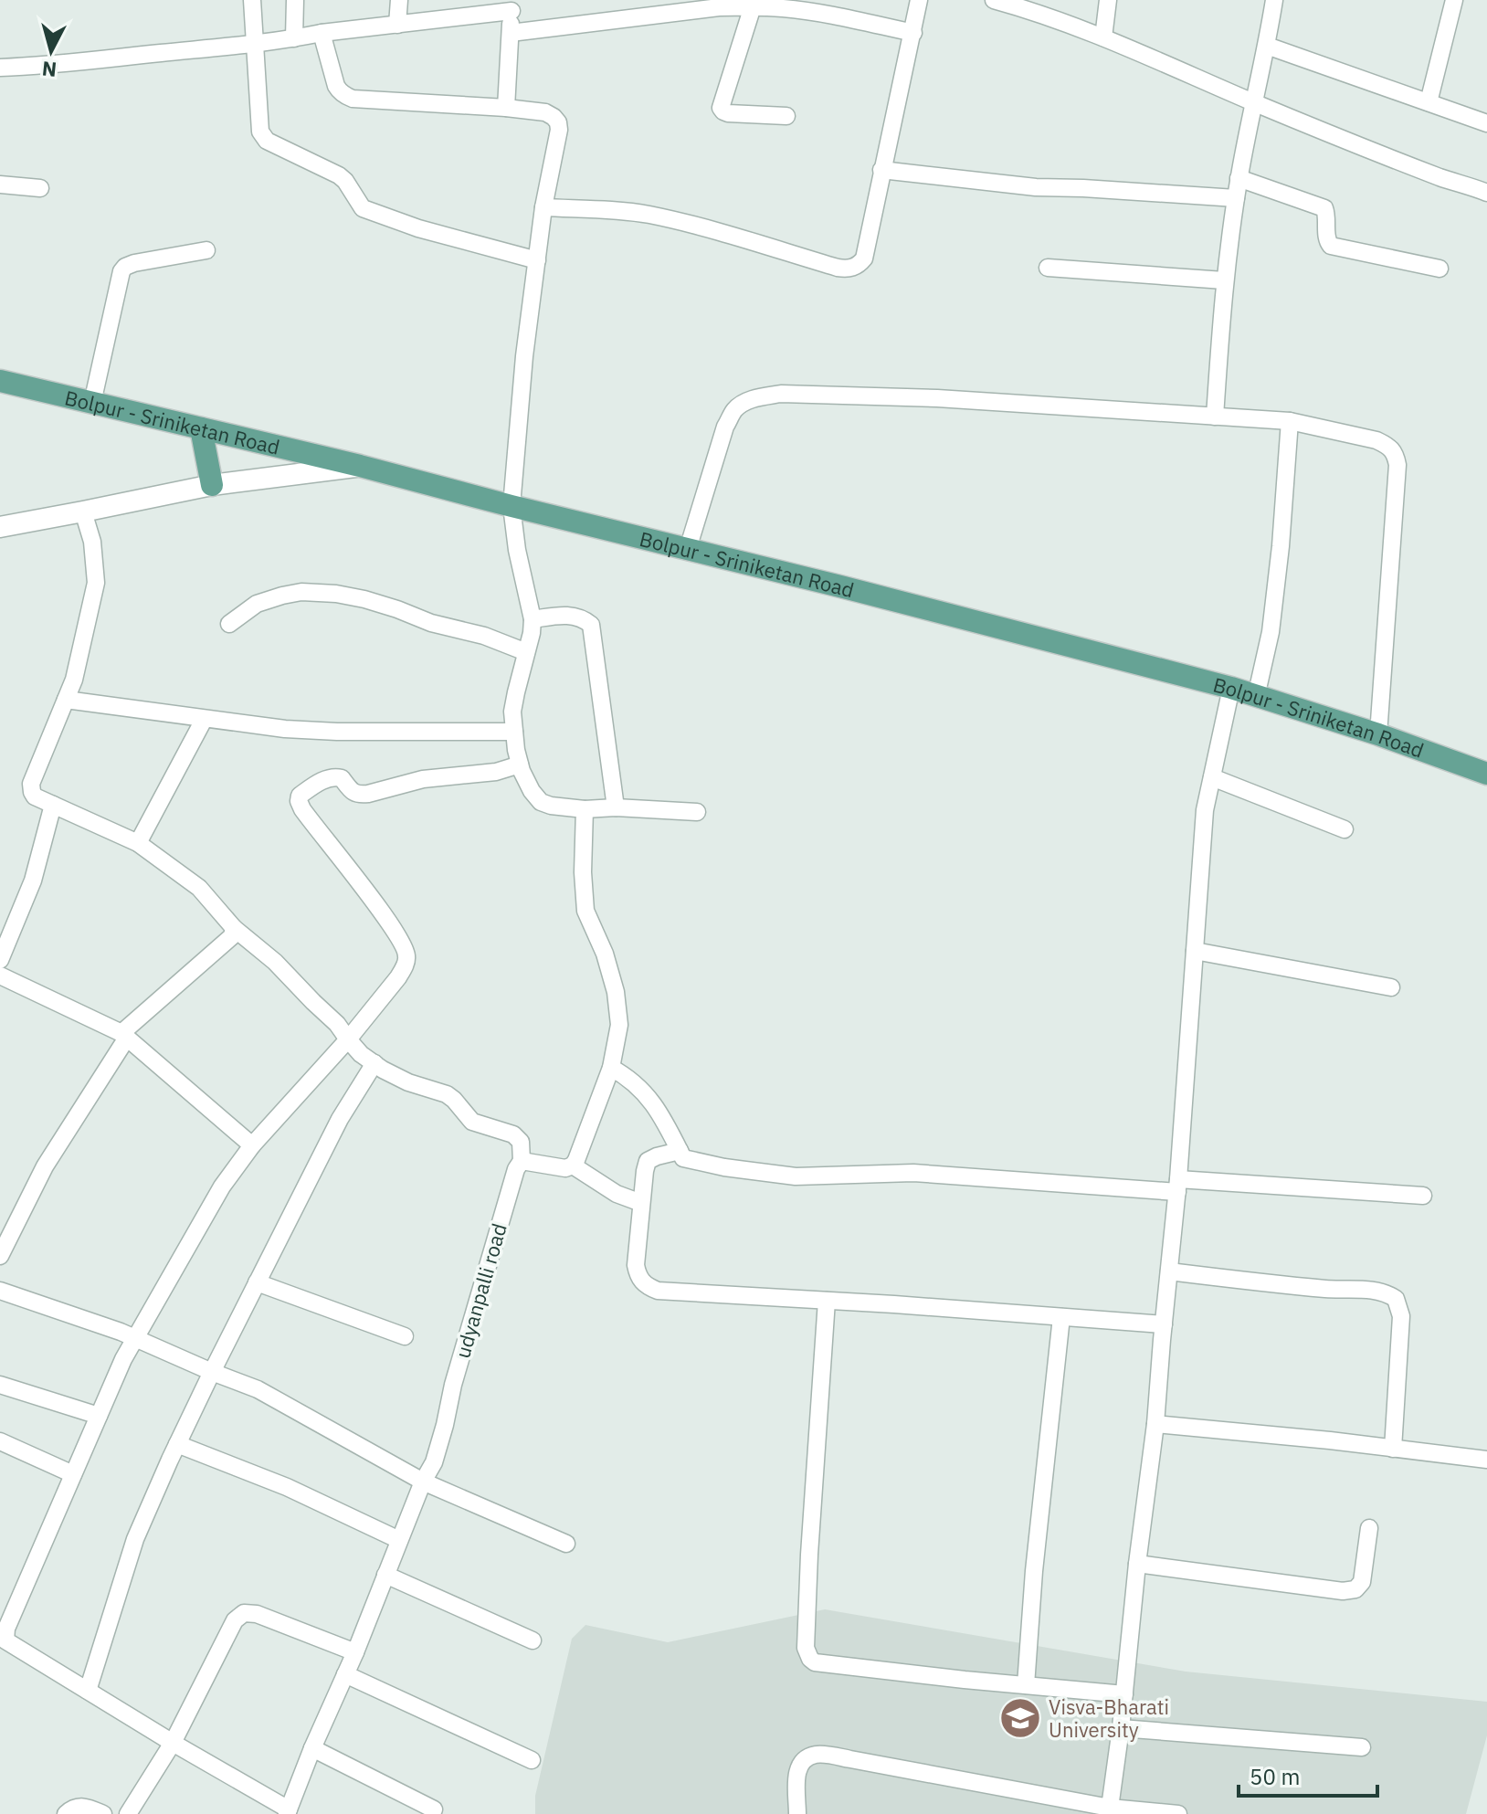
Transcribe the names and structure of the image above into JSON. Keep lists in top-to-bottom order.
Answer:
{
  "streets": {
    "main road": ["Bolpur - Sriniketan Road"],
    "street": ["udyanpalli road"]
  },
  "places": {
    "school or university": ["Visva-Bharati University"]
  },
  "scale_bar": "50 m",
  "north": "bottom"
}
